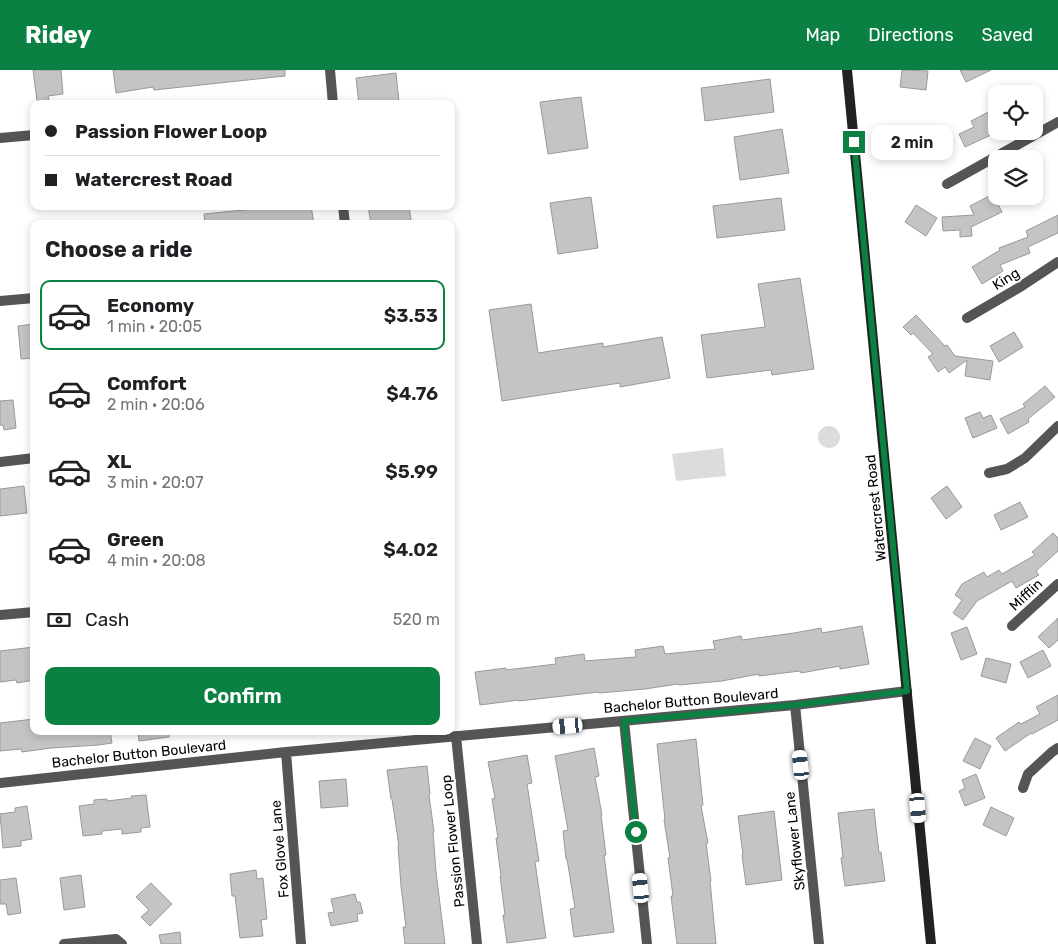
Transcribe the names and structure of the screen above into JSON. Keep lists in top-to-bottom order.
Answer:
{
  "streets": {
    "street": [
      "King",
      "Watercrest Road",
      "Mifflin",
      "Bachelor Button Boulevard",
      "Passion Flower Loop",
      "Skyflower Lane",
      "Fox Glove Lane"
    ]
  },
  "crossings": [
    ["Watercrest Road", "Bachelor Button Boulevard"],
    ["Bachelor Button Boulevard", "Passion Flower Loop"],
    ["Bachelor Button Boulevard", "Skyflower Lane"],
    ["Bachelor Button Boulevard", "Fox Glove Lane"]
  ],
  "page": {
    "header": "Ridey",
    "nav": ["Map", "Directions", "Saved"],
    "banner": ["Passion Flower Loop", "Watercrest Road"],
    "bubble": "2 min",
    "heading": "Choose a ride",
    "list": [
      {
        "name": "Economy",
        "note": "1 min · 20:05",
        "value": "$3.53"
      },
      {
        "name": "Comfort",
        "note": "2 min · 20:06",
        "value": "$4.76"
      },
      {
        "name": "XL",
        "note": "3 min · 20:07",
        "value": "$5.99"
      },
      {
        "name": "Green",
        "note": "4 min · 20:08",
        "value": "$4.02"
      }
    ],
    "pay": ["Cash", "520 m"],
    "buttons": "Confirm"
  }
}
